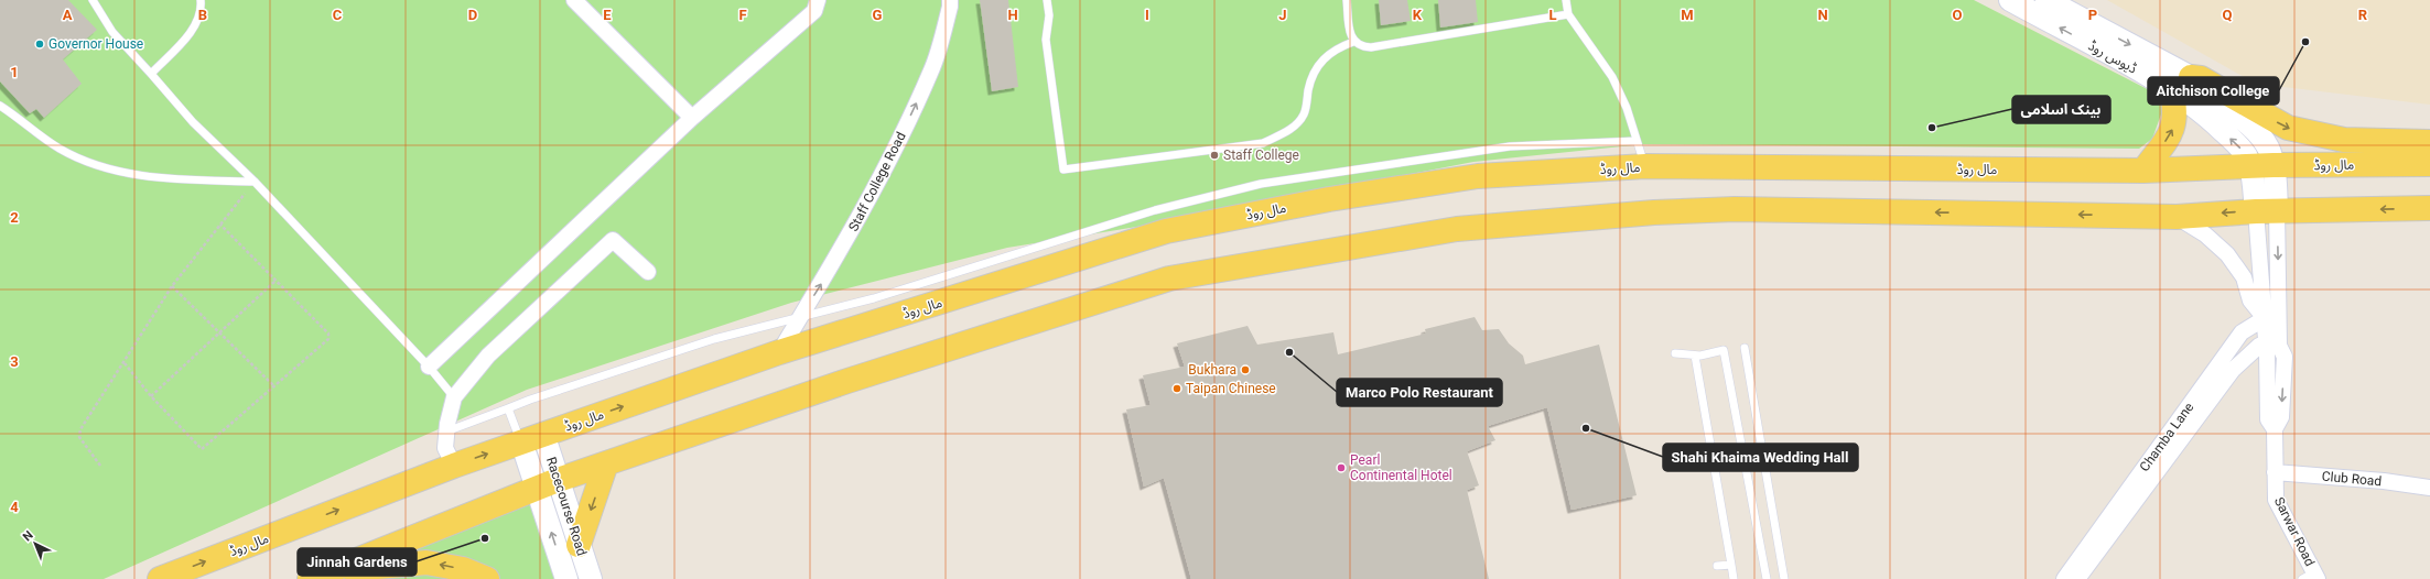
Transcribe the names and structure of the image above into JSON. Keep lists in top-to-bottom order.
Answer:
{
  "streets": {
    "main road": ["ڈیوس روڈ", "مال روڈ", "Racecourse Road"],
    "street": [
      "Staff College Road",
      "Chamba Lane",
      "Club Road",
      "Sarwar Road"
    ]
  },
  "crossings": [
    ["ڈیوس روڈ", "مال روڈ"],
    ["مال روڈ", "Staff College Road"],
    ["مال روڈ", "Racecourse Road"],
    ["Club Road", "Sarwar Road"]
  ],
  "one_way": ["Staff College Road"],
  "places": [
    "Aitchison College",
    "Governor House",
    "بینک اسلامی",
    "Staff College",
    "Marco Polo Restaurant",
    "Bukhara",
    "Taipan Chinese",
    "Shahi Khaima Wedding Hall",
    "Pearl Continental Hotel",
    "Jinnah Gardens"
  ],
  "north": "top left",
  "grid": {
    "columns": [
      "A",
      "B",
      "C",
      "D",
      "E",
      "F",
      "G",
      "H",
      "I",
      "J",
      "K",
      "L",
      "M",
      "N",
      "O",
      "P",
      "Q",
      "R"
    ],
    "rows": [
      "1",
      "2",
      "3",
      "4"
    ]
  }
}
